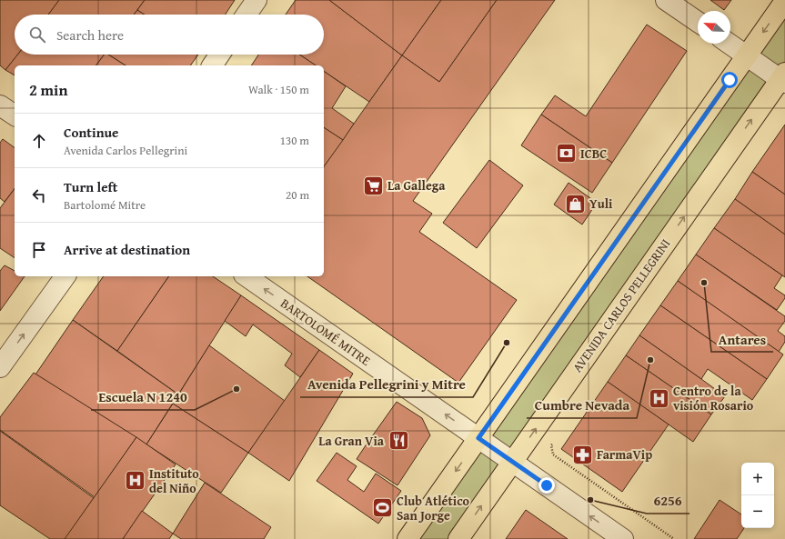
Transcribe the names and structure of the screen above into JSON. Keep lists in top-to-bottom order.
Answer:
{
  "streets": {
    "main road": ["AVENIDA CARLOS PELLEGRINI"],
    "street": ["BARTOLOMÉ MITRE"]
  },
  "crossings": [
    ["AVENIDA CARLOS PELLEGRINI", "BARTOLOMÉ MITRE"]
  ],
  "one_way": ["BARTOLOMÉ MITRE"],
  "places": {
    "bank": ["ICBC"],
    "supermarket": ["La Gallega"],
    "shop": ["Yuli"],
    "other": [
      "Antares",
      "Avenida Pellegrini y Mitre",
      "Cumbre Nevada",
      "Escuela N 1240",
      "6256"
    ],
    "hospital": ["Centro de la visión Rosario", "Instituto del Niño"],
    "restaurant": ["La Gran Via"],
    "pharmacy": ["FarmaVip"],
    "sports": ["Club Atlético San Jorge"]
  },
  "north": "top left",
  "page": {
    "search": "Search here",
    "heading": ["2 min", "Walk · 150 m"],
    "list": [
      ["Continue", "Avenida Carlos Pellegrini", "130 m"],
      ["Turn left", "Bartolomé Mitre", "20 m"],
      "Arrive at destination"
    ],
    "map_buttons": ["+", "−"]
  }
}
